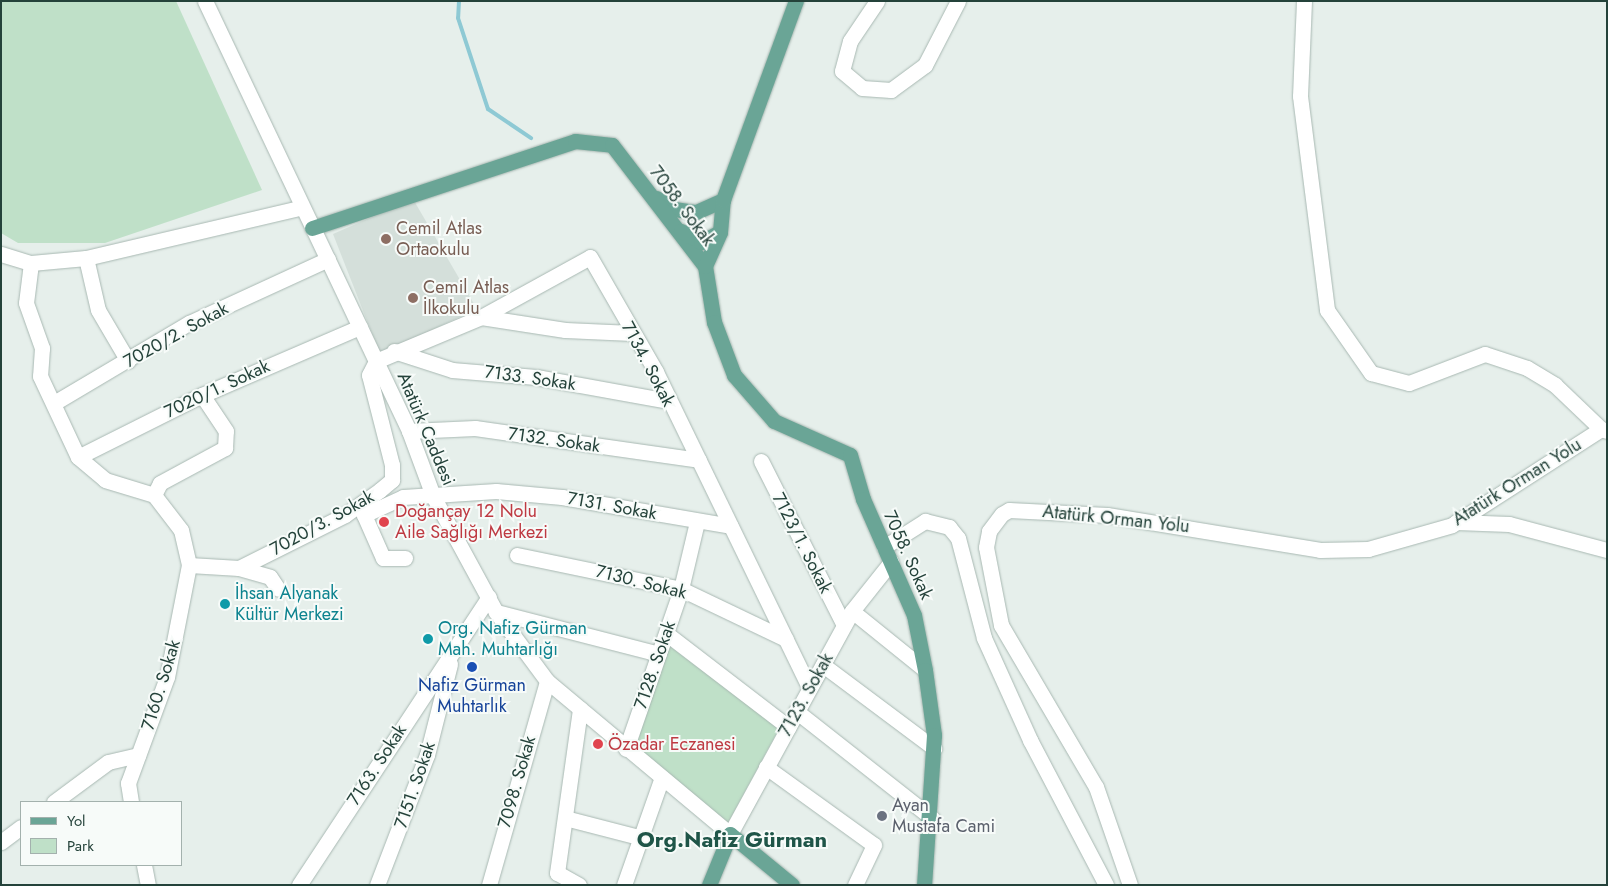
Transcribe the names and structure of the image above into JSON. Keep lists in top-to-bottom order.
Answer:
{
  "streets": {
    "main road": ["7058. Sokak", "Atatürk Caddesi"],
    "street": [
      "7020/2. Sokak",
      "7134. Sokak",
      "7133. Sokak",
      "7020/1. Sokak",
      "7132. Sokak",
      "Atatürk Orman Yolu",
      "7131. Sokak",
      "7020/3. Sokak",
      "7123/1. Sokak",
      "7130. Sokak",
      "7128. Sokak",
      "7160. Sokak",
      "7123. Sokak",
      "7163. Sokak",
      "7098. Sokak",
      "7151. Sokak"
    ]
  },
  "crossings": [
    ["7058. Sokak", "Atatürk Caddesi"],
    ["7058. Sokak", "7123. Sokak"],
    ["7020/2. Sokak", "Atatürk Caddesi"],
    ["7134. Sokak", "7133. Sokak"],
    ["7134. Sokak", "Atatürk Caddesi"],
    ["7134. Sokak", "7132. Sokak"],
    ["7134. Sokak", "7131. Sokak"],
    ["7134. Sokak", "7020/3. Sokak"],
    ["7134. Sokak", "7130. Sokak"],
    ["7134. Sokak", "7123. Sokak"],
    ["7020/1. Sokak", "Atatürk Caddesi"],
    ["Atatürk Caddesi", "7132. Sokak"],
    ["Atatürk Caddesi", "7131. Sokak"],
    ["Atatürk Caddesi", "7020/3. Sokak"],
    ["Atatürk Caddesi", "7128. Sokak"],
    ["Atatürk Caddesi", "7123. Sokak"],
    ["Atatürk Caddesi", "7163. Sokak"],
    ["Atatürk Caddesi", "7098. Sokak"],
    ["7131. Sokak", "7128. Sokak"],
    ["7020/3. Sokak", "7160. Sokak"],
    ["7123/1. Sokak", "7123. Sokak"],
    ["7130. Sokak", "7128. Sokak"],
    ["7163. Sokak", "7151. Sokak"]
  ],
  "districts": ["Org.Nafiz Gürman"],
  "places": [
    "Cemil Atlas Ortaokulu",
    "Cemil Atlas İlkokulu",
    "Doğançay 12 Nolu Aile Sağlığı Merkezi",
    "İhsan Alyanak Kültür Merkezi",
    "Org. Nafiz Gürman Mah. Muhtarlığı",
    "Nafiz Gürman Muhtarlık",
    "Özadar Eczanesi",
    "Ayan Mustafa Cami"
  ],
  "legend": ["Yol", "Park"]
}
